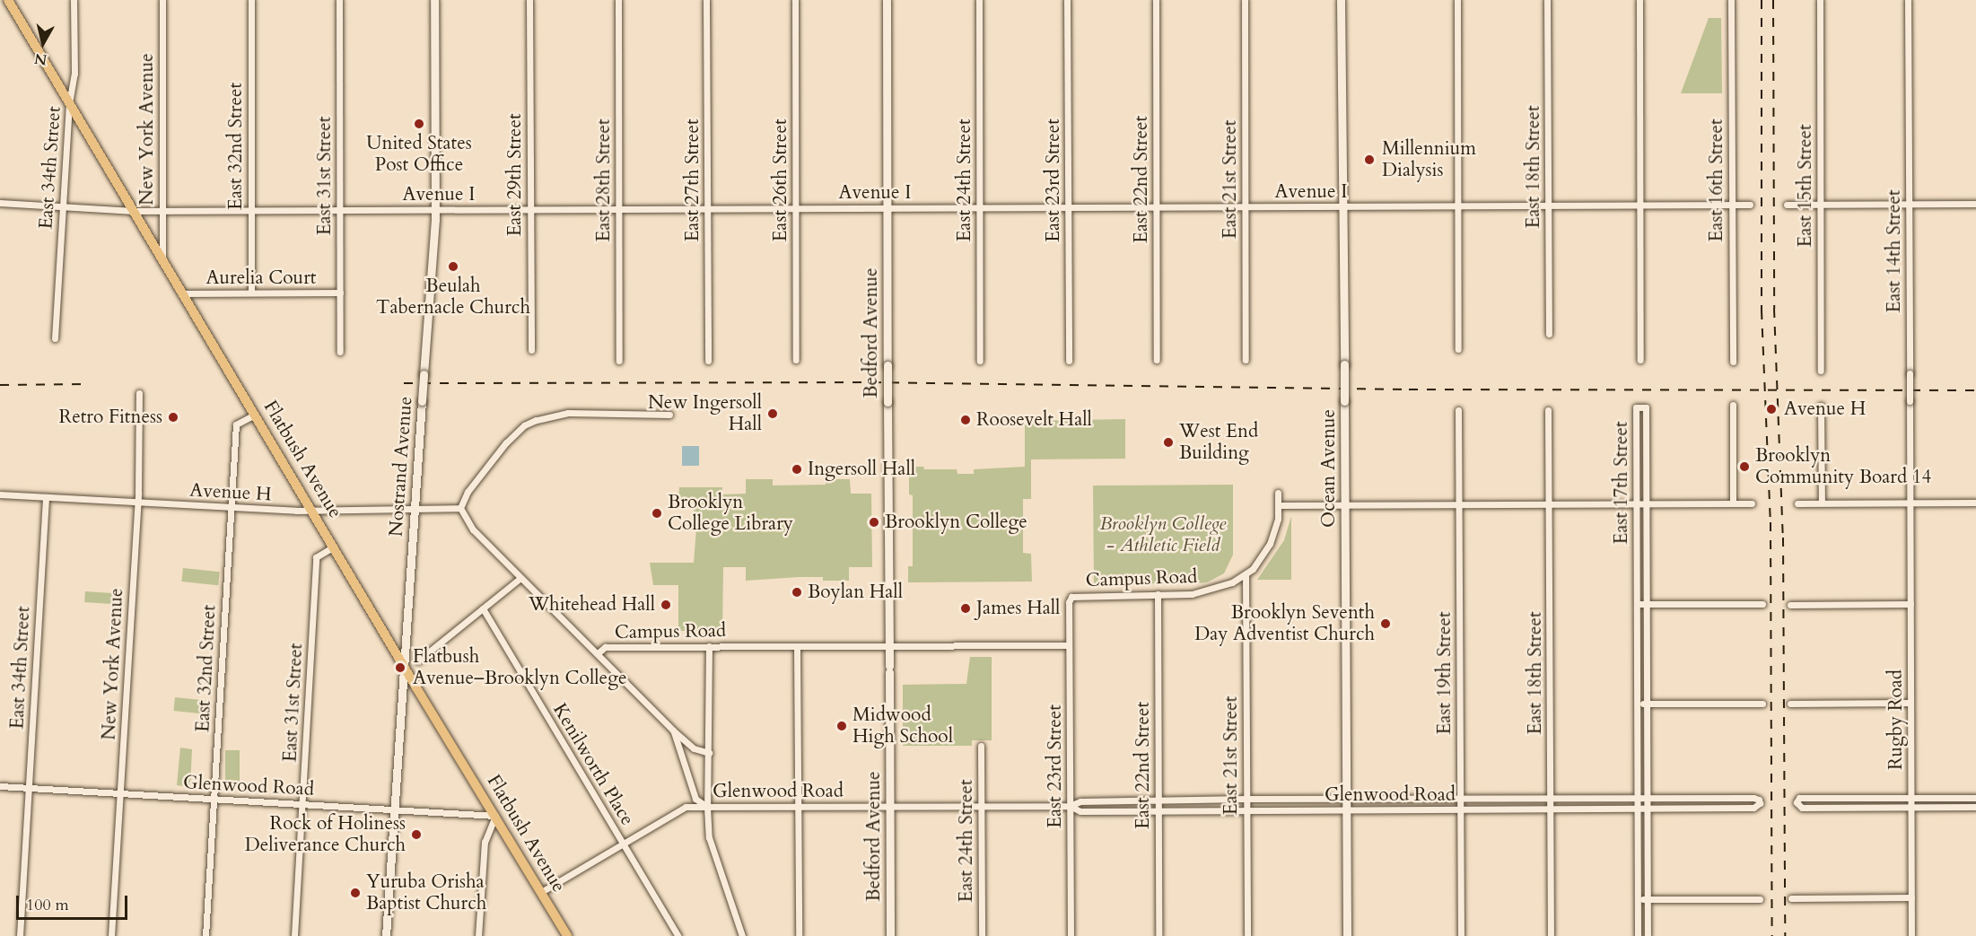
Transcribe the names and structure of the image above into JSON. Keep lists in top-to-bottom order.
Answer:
{
  "streets": {
    "main road": [
      "Bedford Avenue",
      "Flatbush Avenue",
      "Nostrand Avenue",
      "Ocean Avenue"
    ],
    "street": [
      "New York Avenue",
      "East 32nd Street",
      "East 18th Street",
      "East 34th Street",
      "East 29th Street",
      "East 31st Street",
      "East 22nd Street",
      "East 21st Street",
      "East 28th Street",
      "East 27th Street",
      "East 26th Street",
      "East 24th Street",
      "East 23rd Street",
      "East 16th Street",
      "East 15th Street",
      "Avenue I",
      "East 14th Street",
      "Aurelia Court",
      "East 17th Street",
      "Avenue H",
      "Campus Road",
      "East 19th Street",
      "Rugby Road",
      "Kenilworth Place",
      "Glenwood Road"
    ]
  },
  "crossings": [
    ["New York Avenue", "Avenue I"],
    ["New York Avenue", "Flatbush Avenue"],
    ["New York Avenue", "Avenue H"],
    ["New York Avenue", "Glenwood Road"],
    ["East 32nd Street", "Avenue I"],
    ["East 32nd Street", "Aurelia Court"],
    ["East 32nd Street", "Flatbush Avenue"],
    ["East 32nd Street", "Avenue H"],
    ["East 32nd Street", "Glenwood Road"],
    ["East 18th Street", "Avenue I"],
    ["East 18th Street", "Glenwood Road"],
    ["East 34th Street", "Avenue I"],
    ["East 34th Street", "Flatbush Avenue"],
    ["East 34th Street", "Avenue H"],
    ["East 34th Street", "Glenwood Road"],
    ["East 29th Street", "Avenue I"],
    ["East 31st Street", "Avenue I"],
    ["East 31st Street", "Aurelia Court"],
    ["East 31st Street", "Flatbush Avenue"],
    ["East 31st Street", "Glenwood Road"],
    ["East 22nd Street", "Avenue I"],
    ["East 22nd Street", "Campus Road"],
    ["East 22nd Street", "Glenwood Road"],
    ["East 21st Street", "Avenue I"],
    ["East 21st Street", "Campus Road"],
    ["East 21st Street", "Glenwood Road"],
    ["East 28th Street", "Avenue I"],
    ["East 27th Street", "Avenue I"],
    ["East 26th Street", "Avenue I"],
    ["East 24th Street", "Avenue I"],
    ["East 24th Street", "Glenwood Road"],
    ["East 23rd Street", "Avenue I"],
    ["East 23rd Street", "Campus Road"],
    ["East 23rd Street", "Glenwood Road"],
    ["East 16th Street", "Avenue I"],
    ["Avenue I", "Bedford Avenue"],
    ["Avenue I", "Flatbush Avenue"],
    ["Avenue I", "Nostrand Avenue"],
    ["Avenue I", "Ocean Avenue"],
    ["East 14th Street", "Rugby Road"],
    ["Aurelia Court", "Flatbush Avenue"],
    ["Bedford Avenue", "Campus Road"],
    ["Bedford Avenue", "Glenwood Road"],
    ["Flatbush Avenue", "Nostrand Avenue"],
    ["Flatbush Avenue", "Avenue H"],
    ["Flatbush Avenue", "Glenwood Road"],
    ["Nostrand Avenue", "Avenue H"],
    ["Nostrand Avenue", "Glenwood Road"],
    ["Ocean Avenue", "Glenwood Road"],
    ["East 17th Street", "Glenwood Road"],
    ["Avenue H", "Campus Road"],
    ["East 19th Street", "Glenwood Road"],
    ["Kenilworth Place", "Glenwood Road"]
  ],
  "parks": ["Brooklyn College - Athletic Field"],
  "places": [
    "United States Post Office",
    "Millennium Dialysis",
    "Beulah Tabernacle Church",
    "Avenue H",
    "New Ingersoll Hall",
    "Retro Fitness",
    "Roosevelt Hall",
    "West End Building",
    "Brooklyn Community Board 14",
    "Ingersoll Hall",
    "Brooklyn College Library",
    "Brooklyn College",
    "Boylan Hall",
    "Whitehead Hall",
    "James Hall",
    "Brooklyn Seventh Day Adventist Church",
    "Flatbush Avenue–Brooklyn College",
    "Midwood High School",
    "Rock of Holiness Deliverance Church",
    "Yuruba Orisha Baptist Church"
  ],
  "scale_bar": "100 m",
  "north": "bottom"
}
